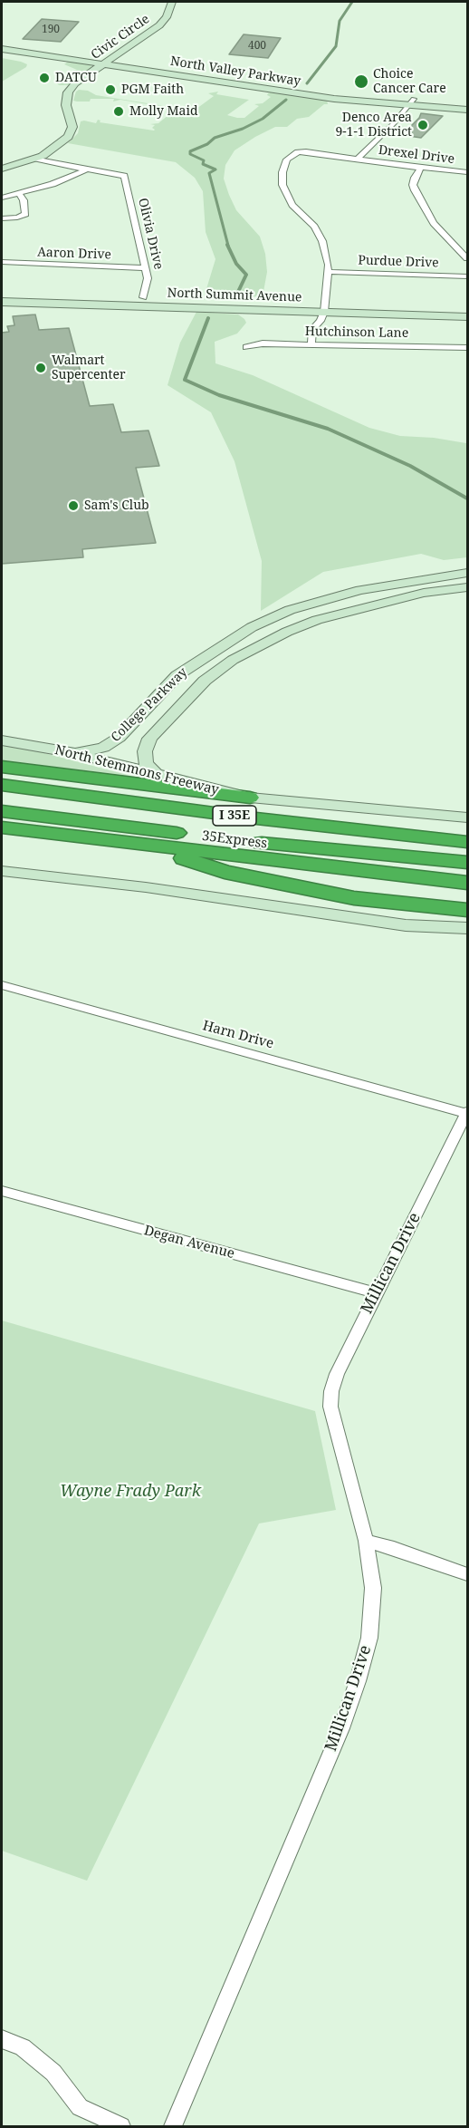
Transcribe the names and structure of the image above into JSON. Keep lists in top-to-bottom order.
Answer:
{
  "streets": {
    "highway": ["North Stemmons Freeway", "I 35E", "35Express"],
    "main road": [
      "Civic Circle",
      "North Valley Parkway",
      "North Summit Avenue",
      "College Parkway"
    ],
    "street": [
      "Drexel Drive",
      "Olivia Drive",
      "Aaron Drive",
      "Purdue Drive",
      "Hutchinson Lane",
      "Harn Drive",
      "Degan Avenue",
      "Millican Drive"
    ]
  },
  "crossings": [
    ["Civic Circle", "North Valley Parkway"],
    ["Drexel Drive", "Purdue Drive"],
    ["Olivia Drive", "Aaron Drive"],
    ["Olivia Drive", "North Summit Avenue"],
    ["College Parkway", "North Stemmons Freeway"],
    ["Harn Drive", "Millican Drive"],
    ["Degan Avenue", "Millican Drive"]
  ],
  "parks": ["Wayne Frady Park"],
  "places": [
    "DATCU",
    "Choice Cancer Care",
    "PGM Faith",
    "Molly Maid",
    "Denco Area 9-1-1 District",
    "Walmart Supercenter",
    "Sam's Club"
  ],
  "house_numbers": ["190", "400"]
}
